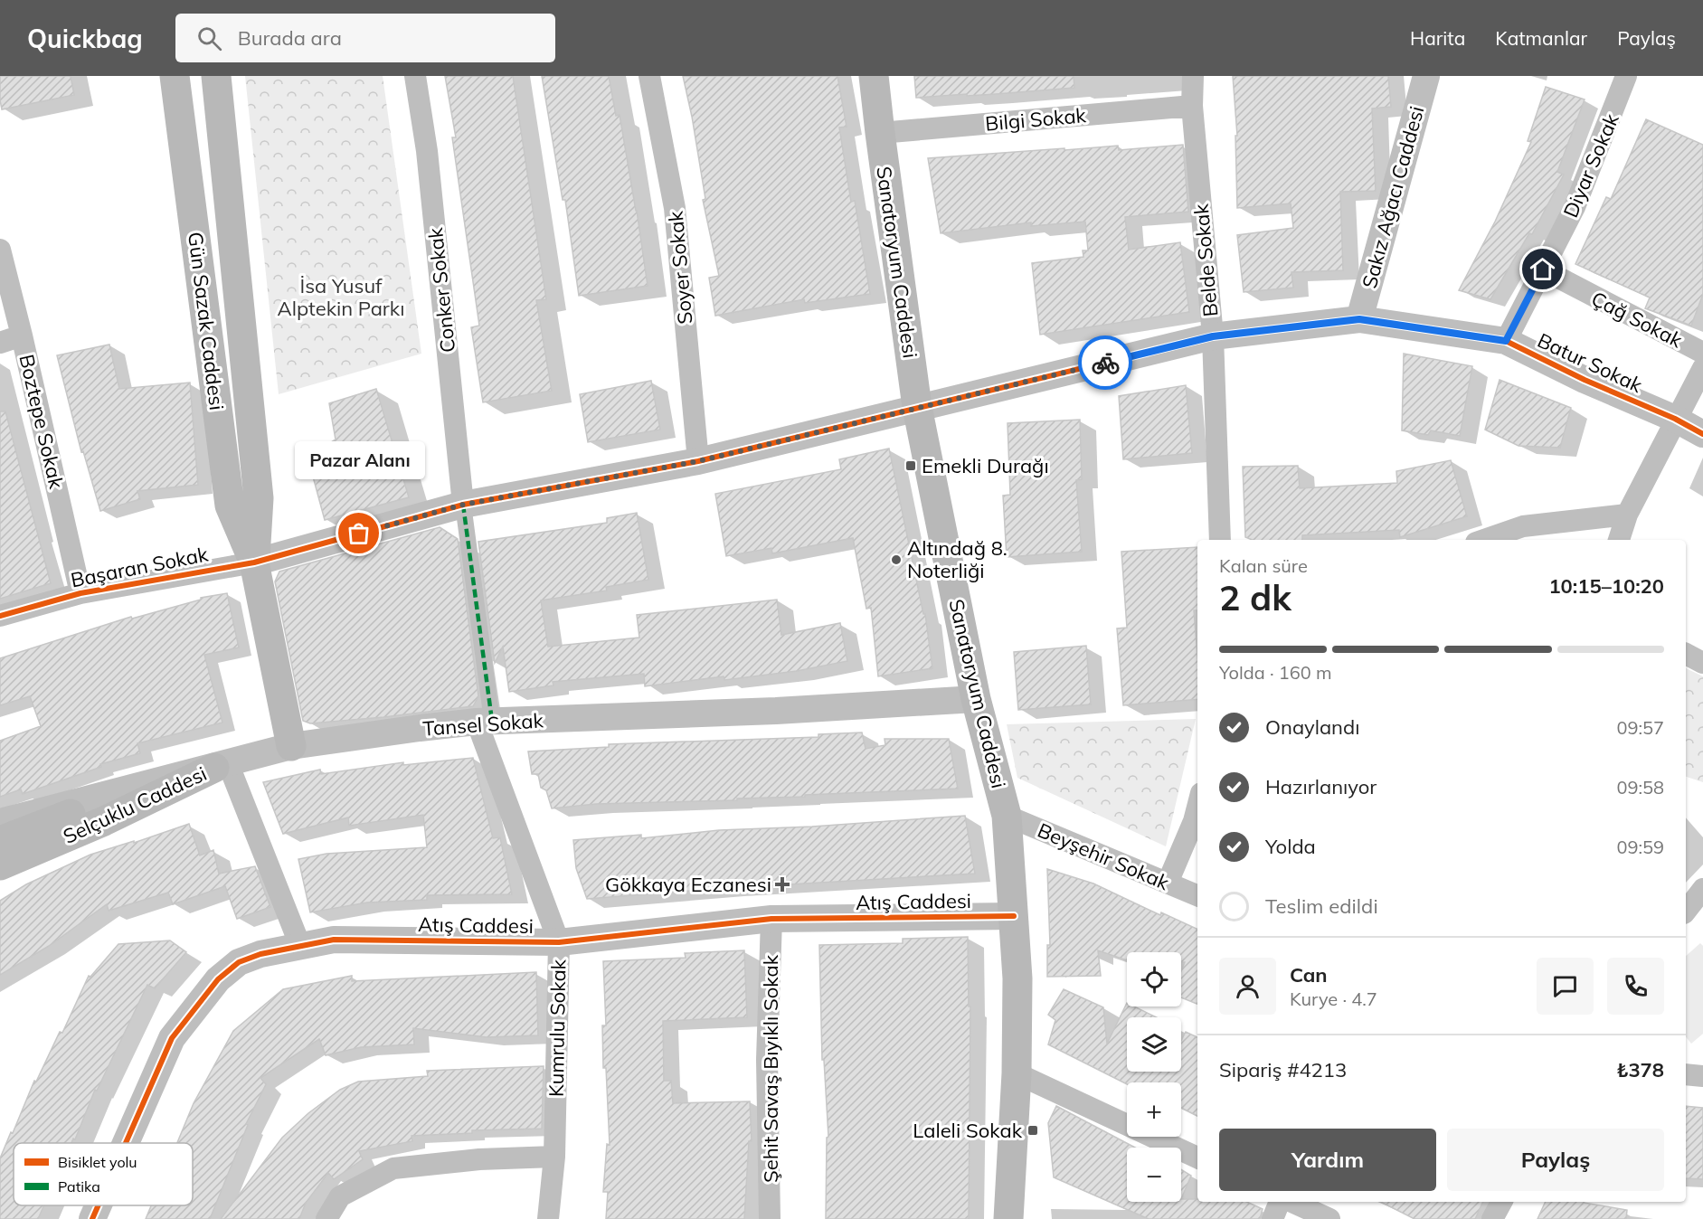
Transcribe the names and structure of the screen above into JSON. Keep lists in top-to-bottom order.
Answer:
{
  "streets": {
    "main road": ["Sanatoryum Caddesi", "Gün Sazak Caddesi", "Selçuklu Caddesi"],
    "street": [
      "Bilgi Sokak",
      "Diyar Sokak",
      "Sakız Ağacı Caddesi",
      "Belde Sokak",
      "Soyer Sokak",
      "Conker Sokak",
      "Çağ Sokak",
      "Batur Sokak",
      "Boztepe Sokak",
      "Başaran Sokak",
      "Tansel Sokak",
      "Beyşehir Sokak",
      "Atış Caddesi",
      "Kumrulu Sokak",
      "Şehit Savaş Bıyıklı Sokak"
    ]
  },
  "crossings": [
    ["Bilgi Sokak", "Belde Sokak"],
    ["Bilgi Sokak", "Sanatoryum Caddesi"],
    ["Diyar Sokak", "Çağ Sokak"],
    ["Diyar Sokak", "Batur Sokak"],
    ["Sakız Ağacı Caddesi", "Batur Sokak"],
    ["Belde Sokak", "Batur Sokak"],
    ["Sanatoryum Caddesi", "Batur Sokak"],
    ["Sanatoryum Caddesi", "Tansel Sokak"],
    ["Sanatoryum Caddesi", "Beyşehir Sokak"],
    ["Sanatoryum Caddesi", "Atış Caddesi"],
    ["Soyer Sokak", "Batur Sokak"],
    ["Conker Sokak", "Batur Sokak"],
    ["Gün Sazak Caddesi", "Batur Sokak"],
    ["Gün Sazak Caddesi", "Başaran Sokak"],
    ["Gün Sazak Caddesi", "Tansel Sokak"],
    ["Batur Sokak", "Başaran Sokak"],
    ["Boztepe Sokak", "Başaran Sokak"],
    ["Tansel Sokak", "Selçuklu Caddesi"],
    ["Tansel Sokak", "Kumrulu Sokak"],
    ["Atış Caddesi", "Kumrulu Sokak"],
    ["Atış Caddesi", "Şehit Savaş Bıyıklı Sokak"]
  ],
  "parks": ["İsa Yusuf Alptekin Parkı"],
  "places": {
    "transit": ["Emekli Durağı", "Laleli Sokak"],
    "other": ["Pazar Alanı", "Altındağ 8. Noterliği"],
    "health": ["Gökkaya Eczanesi"]
  },
  "legend": ["Bisiklet yolu", "Patika"],
  "page": {
    "header": "Quickbag",
    "search": "Burada ara",
    "nav": ["Harita", "Katmanlar", "Paylaş"],
    "bubble": "Pazar Alanı",
    "heading": ["2 dk", "Kalan süre", "10:15–10:20"],
    "panel": [
      "Can",
      "Kurye · 4.7",
      "Sipariş #4213",
      "₺378"
    ],
    "bar": "Yolda · 160 m",
    "list": [
      ["Onaylandı", "09:57"],
      ["Hazırlanıyor", "09:58"],
      ["Yolda", "09:59"],
      "Teslim edildi"
    ],
    "map_buttons": ["+", "−"],
    "buttons": ["Yardım", "Paylaş"]
  }
}
